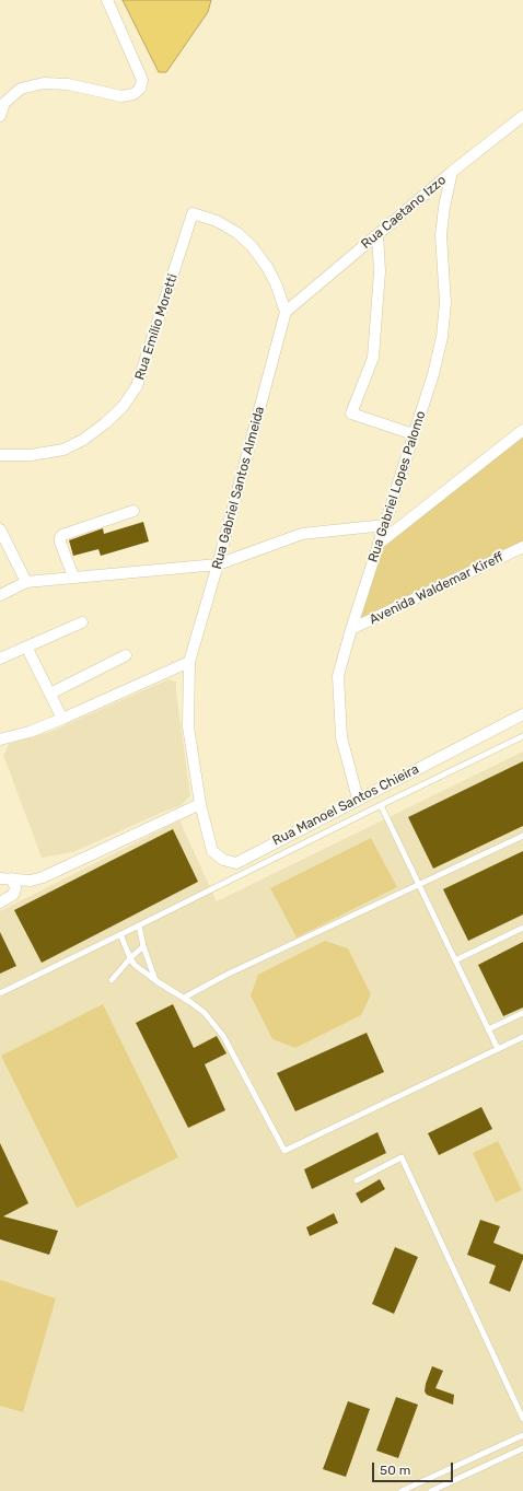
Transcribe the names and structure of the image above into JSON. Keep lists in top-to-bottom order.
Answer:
{
  "streets": {
    "street": [
      "Rua Caetano Izzo",
      "Rua Emílio Moretti",
      "Rua Gabriel Lopes Palomo",
      "Rua Gabriel Santos Almeida",
      "Avenida Waldemar Kireff",
      "Rua Manoel Santos Chieira"
    ]
  },
  "crossings": [
    ["Rua Caetano Izzo", "Rua Emílio Moretti"],
    ["Rua Caetano Izzo", "Rua Gabriel Lopes Palomo"],
    ["Rua Caetano Izzo", "Rua Gabriel Santos Almeida"],
    ["Rua Emílio Moretti", "Rua Gabriel Santos Almeida"],
    ["Rua Gabriel Lopes Palomo", "Avenida Waldemar Kireff"],
    ["Rua Gabriel Lopes Palomo", "Rua Manoel Santos Chieira"],
    ["Rua Gabriel Santos Almeida", "Rua Manoel Santos Chieira"]
  ],
  "scale_bar": "50 m"
}
